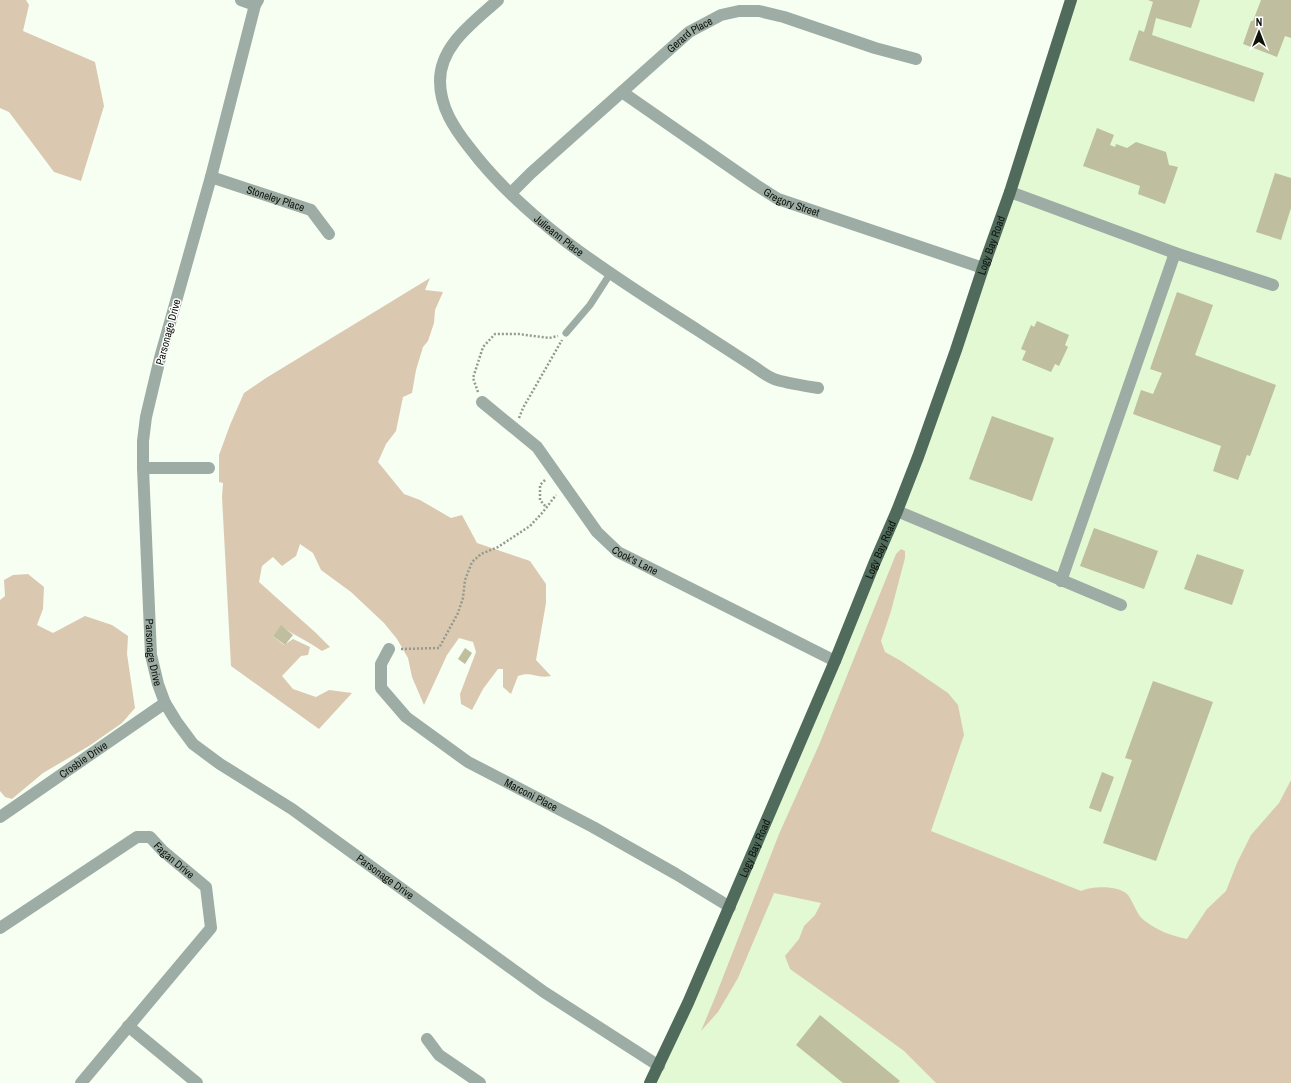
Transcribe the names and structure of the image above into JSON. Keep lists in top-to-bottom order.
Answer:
{
  "streets": {
    "main road": ["Logy Bay Road"],
    "street": [
      "Gerard Place",
      "Stoneley Place",
      "Gregory Street",
      "Julieann Place",
      "Parsonage Drive",
      "Cook's Lane",
      "Crosbie Drive",
      "Marconi Place",
      "Fagan Drive"
    ]
  },
  "crossings": [
    ["Gerard Place", "Gregory Street"],
    ["Gerard Place", "Julieann Place"],
    ["Stoneley Place", "Parsonage Drive"],
    ["Gregory Street", "Logy Bay Road"],
    ["Logy Bay Road", "Parsonage Drive"],
    ["Logy Bay Road", "Cook's Lane"],
    ["Logy Bay Road", "Marconi Place"],
    ["Parsonage Drive", "Crosbie Drive"]
  ],
  "north": "top"
}
